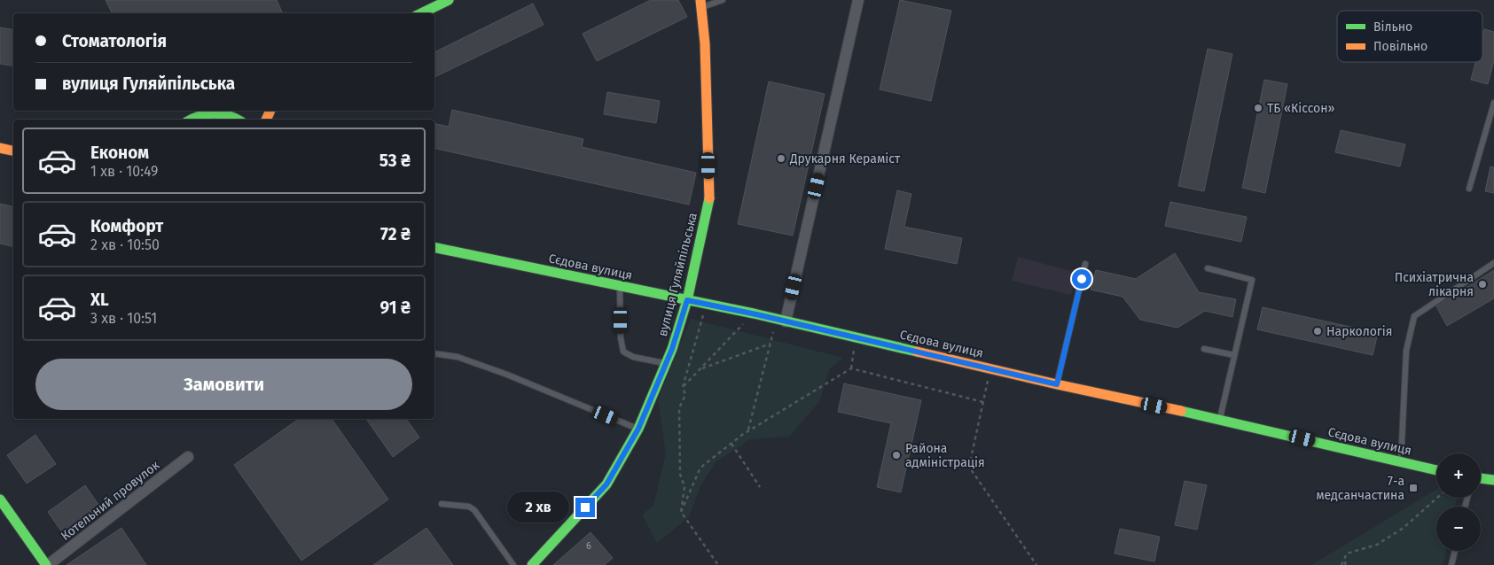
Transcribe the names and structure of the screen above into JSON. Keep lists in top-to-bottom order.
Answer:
{
  "streets": {
    "street": ["Сєдова вулиця", "вулиця Гуляйпільська", "Котельний провулок"]
  },
  "crossings": [
    ["Сєдова вулиця", "вулиця Гуляйпільська"]
  ],
  "places": {
    "other": [
      "ТБ «Кіссон»",
      "Друкарня Кераміст",
      "Психіатрична лікарня",
      "Наркологія",
      "Района адміністрація"
    ],
    "transit": ["7-а медсанчастина"]
  },
  "house_numbers": ["6"],
  "legend": ["Вільно", "Повільно"],
  "page": {
    "banner": ["Стоматологія", "вулиця Гуляйпільська"],
    "list": [
      {
        "name": "Економ",
        "note": "1 хв · 10:49",
        "value": "53 ₴"
      },
      {
        "name": "Комфорт",
        "note": "2 хв · 10:50",
        "value": "72 ₴"
      },
      {
        "name": "XL",
        "note": "3 хв · 10:51",
        "value": "91 ₴"
      }
    ],
    "buttons": "Замовити",
    "map_buttons": ["+", "−"],
    "bubble": "2 хв"
  }
}
